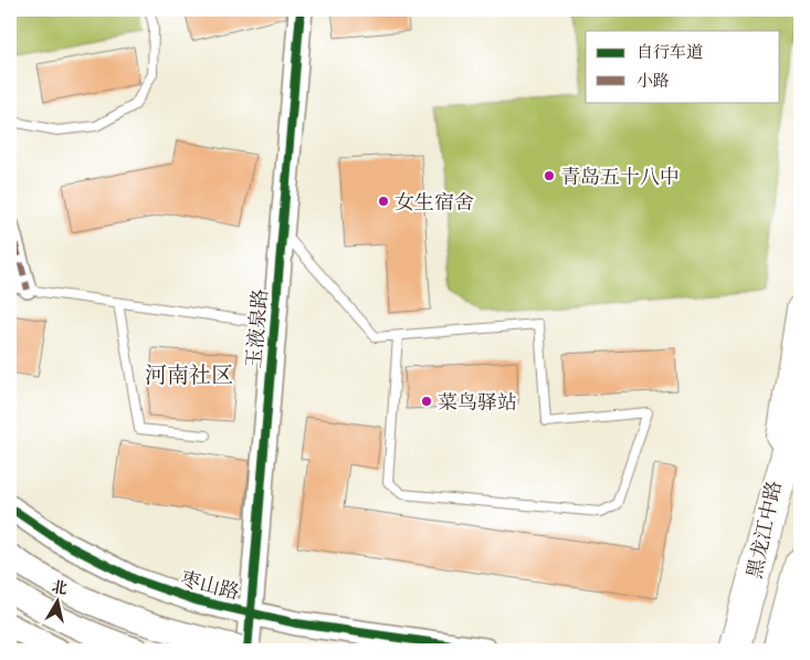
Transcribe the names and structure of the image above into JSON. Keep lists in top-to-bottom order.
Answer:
{
  "streets": {
    "highway": ["黑龙江中路"],
    "street": ["玉液泉路", "枣山路"]
  },
  "crossings": [
    ["玉液泉路", "枣山路"]
  ],
  "districts": ["河南社区"],
  "places": ["青岛五十八中", "女生宿舍", "菜鸟驿站"],
  "legend": ["自行车道", "小路"],
  "north": "top"
}
